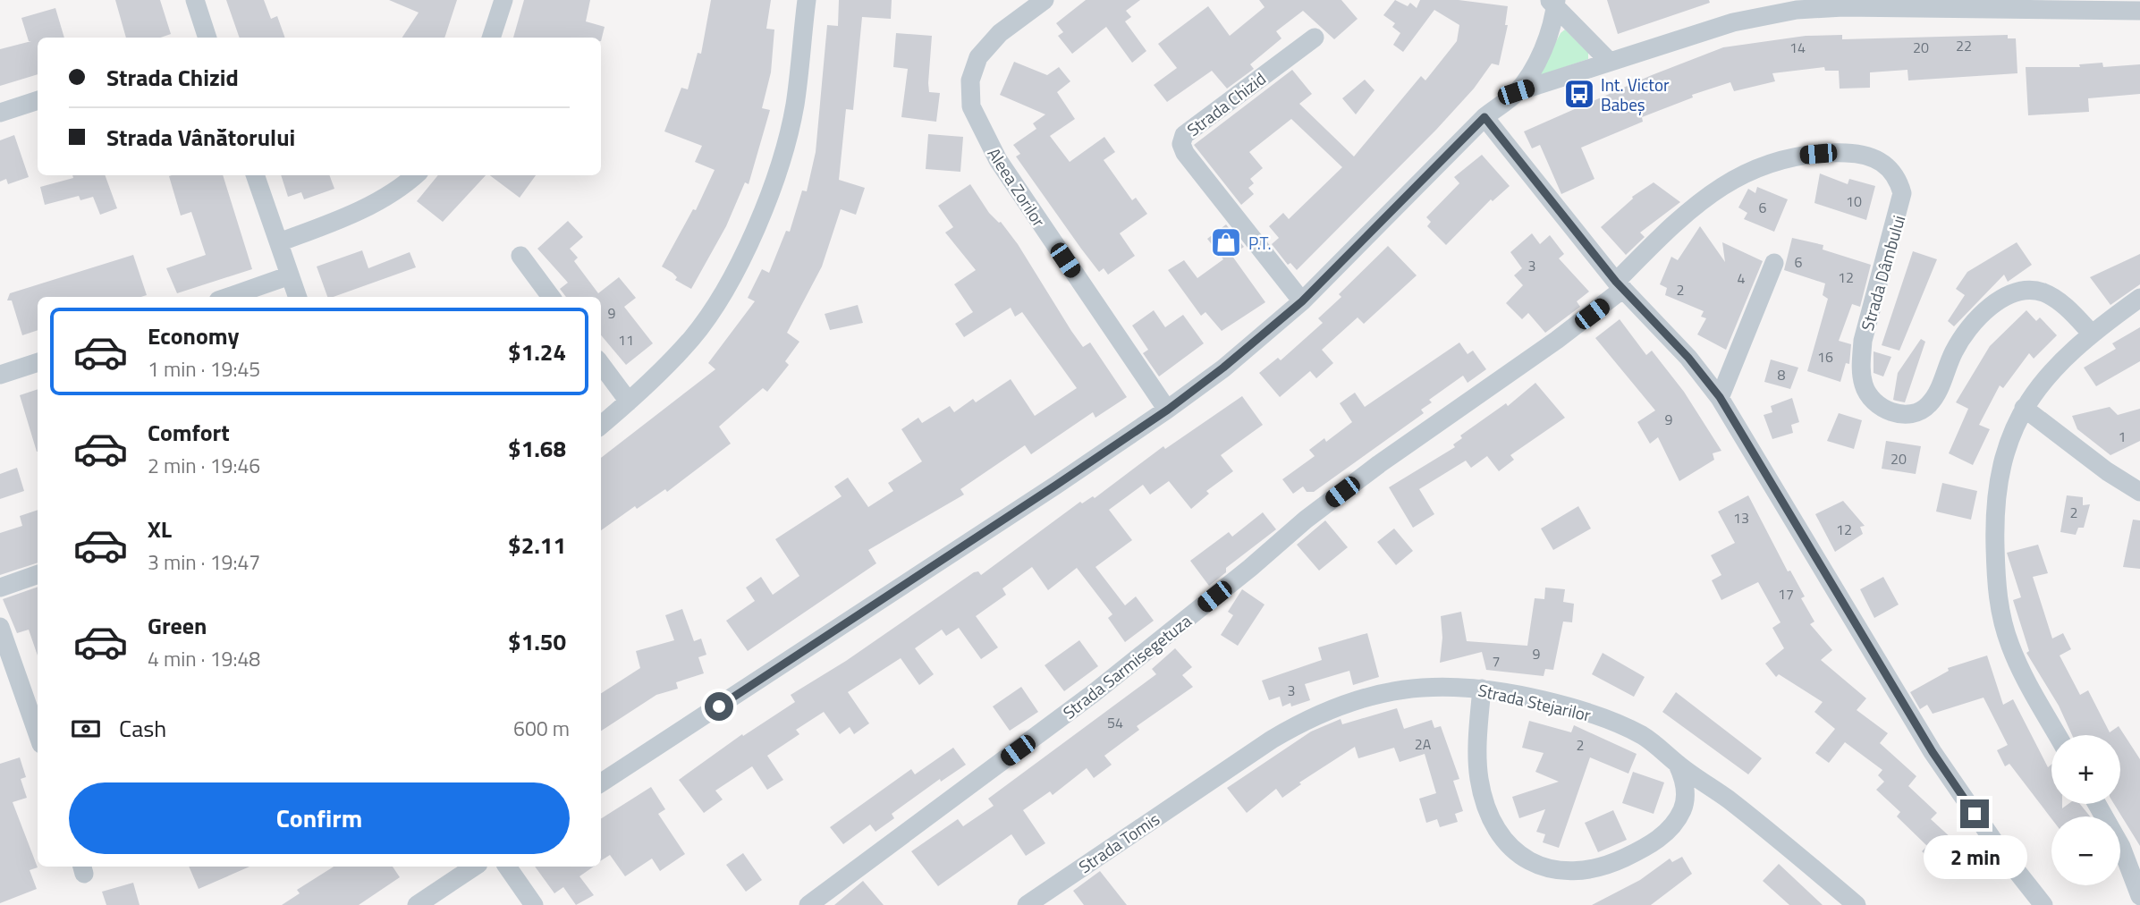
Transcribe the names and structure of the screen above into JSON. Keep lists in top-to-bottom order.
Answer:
{
  "streets": {
    "street": [
      "Strada Chizid",
      "Aleea Zorilor",
      "Strada Dâmbului",
      "Strada Sarmisegetuza",
      "Strada Stejarilor",
      "Strada Tomis"
    ]
  },
  "crossings": [
    ["Strada Dâmbului", "Strada Sarmisegetuza"],
    ["Strada Stejarilor", "Strada Tomis"]
  ],
  "places": {
    "bus stop": ["Int. Victor Babeș"],
    "shop": ["P.T."]
  },
  "house_numbers": [
    "22",
    "14",
    "20",
    "10",
    "6",
    "6",
    "3",
    "12",
    "4",
    "2",
    "9",
    "11",
    "16",
    "8",
    "9",
    "1",
    "20",
    "2",
    "13",
    "12",
    "17",
    "9",
    "7",
    "3",
    "54",
    "2A",
    "2"
  ],
  "page": {
    "banner": ["Strada Chizid", "Strada Vânătorului"],
    "list": [
      {
        "name": "Economy",
        "note": "1 min · 19:45",
        "value": "$1.24"
      },
      {
        "name": "Comfort",
        "note": "2 min · 19:46",
        "value": "$1.68"
      },
      {
        "name": "XL",
        "note": "3 min · 19:47",
        "value": "$2.11"
      },
      {
        "name": "Green",
        "note": "4 min · 19:48",
        "value": "$1.50"
      }
    ],
    "pay": ["Cash", "600 m"],
    "map_buttons": ["+", "−"],
    "buttons": "Confirm",
    "bubble": "2 min"
  }
}
